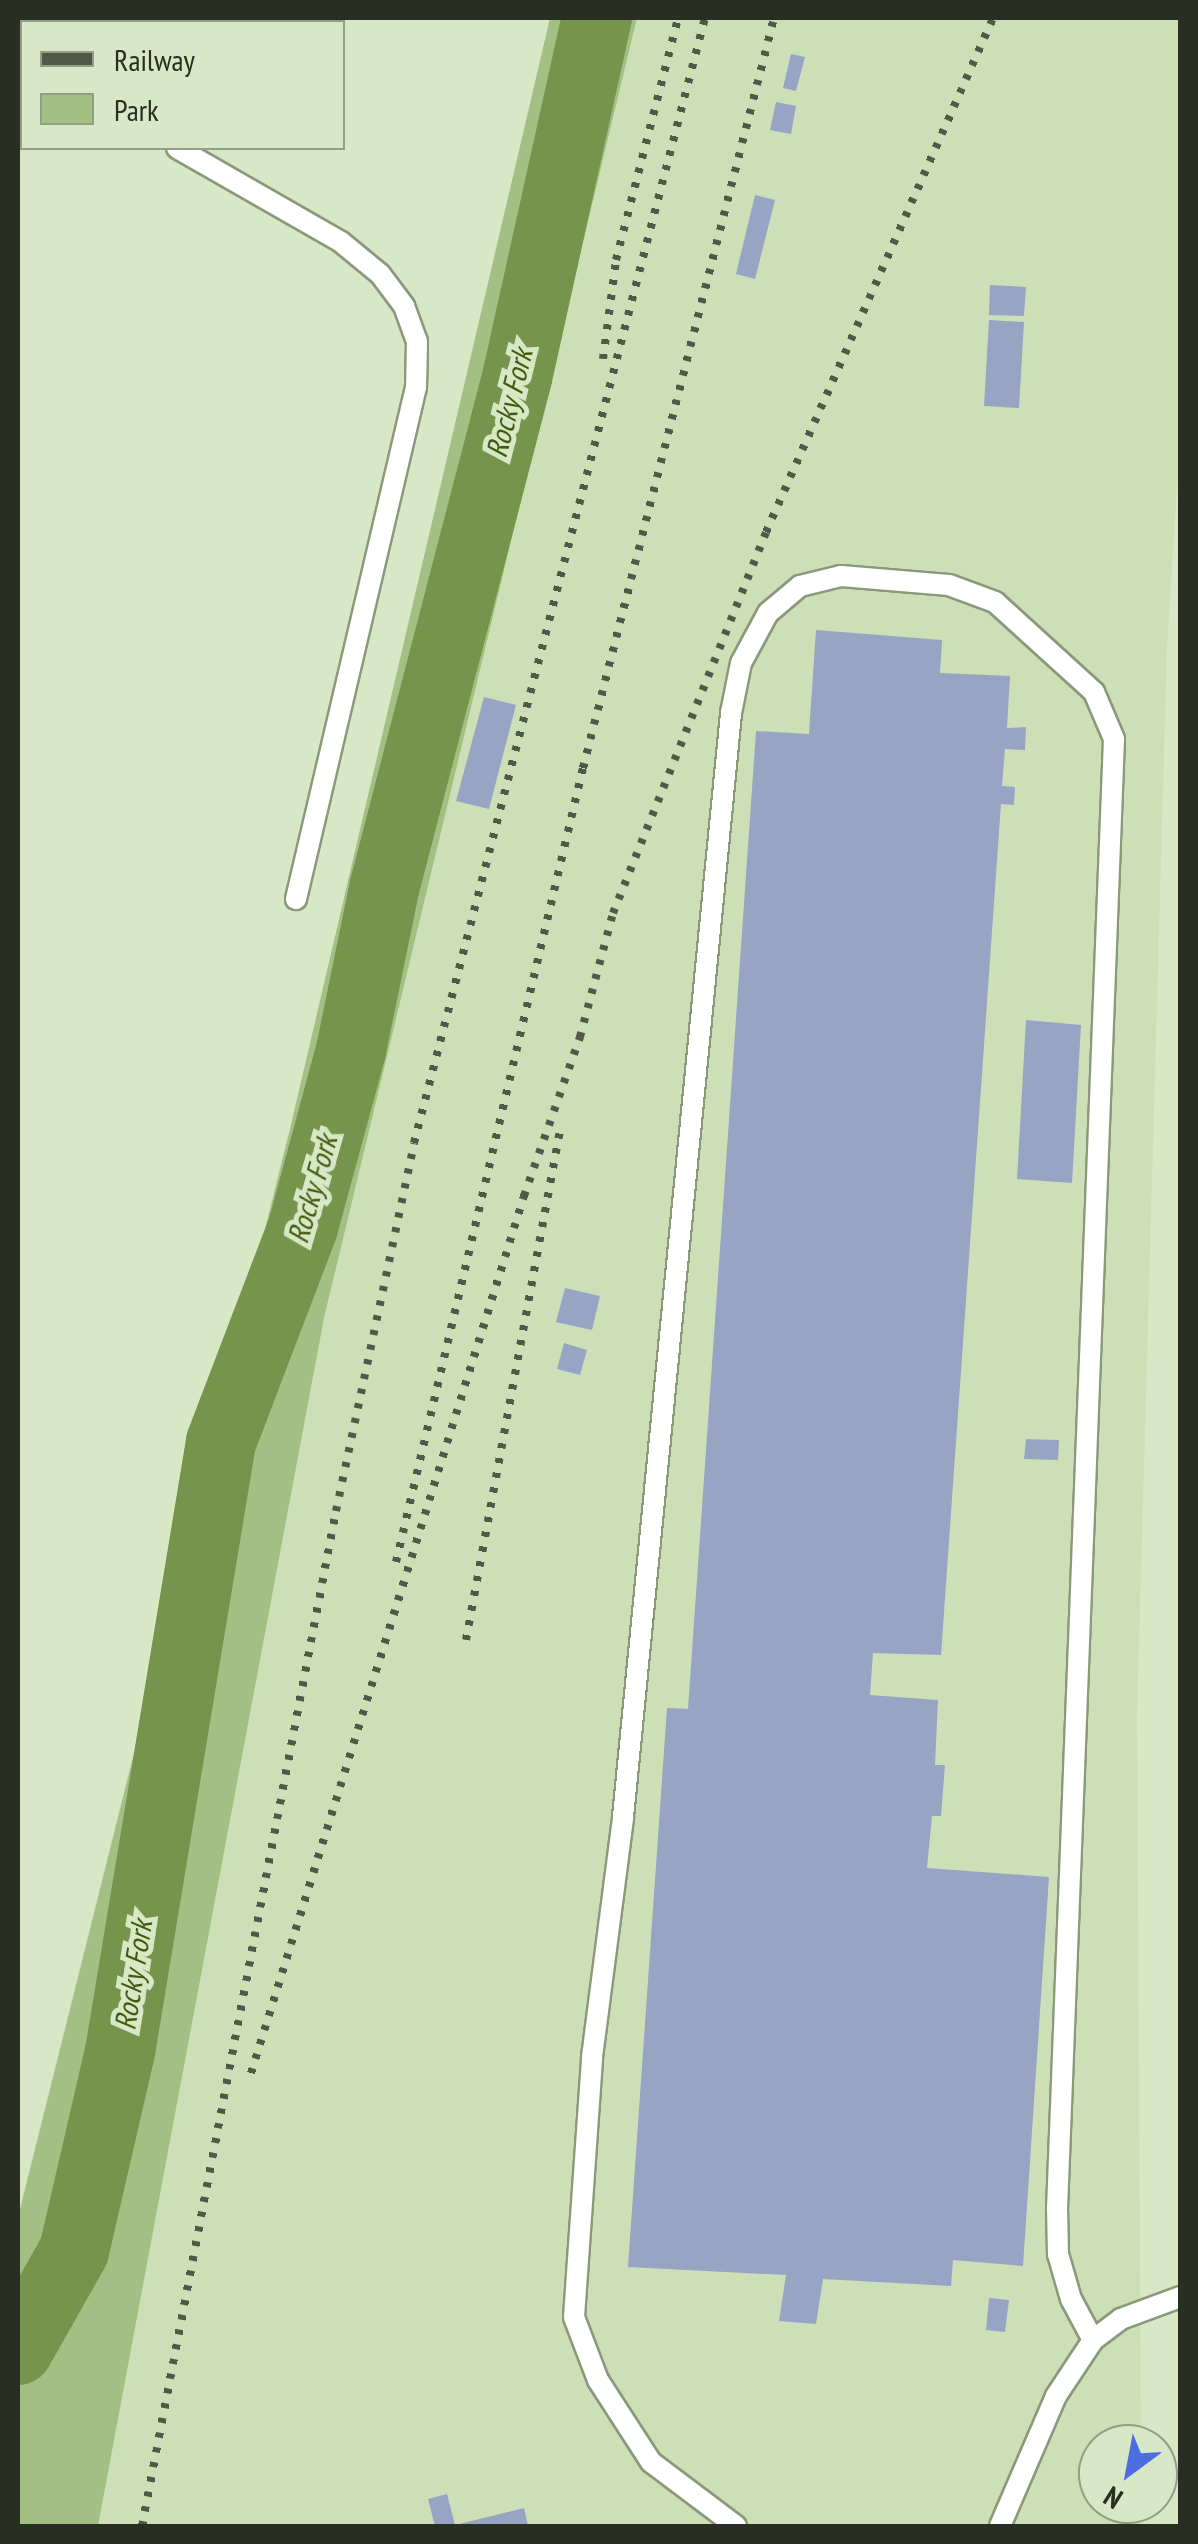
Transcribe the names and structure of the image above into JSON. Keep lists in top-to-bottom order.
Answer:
{
  "water": ["Rocky Fork"],
  "legend": ["Railway", "Park"],
  "north": "bottom left"
}
